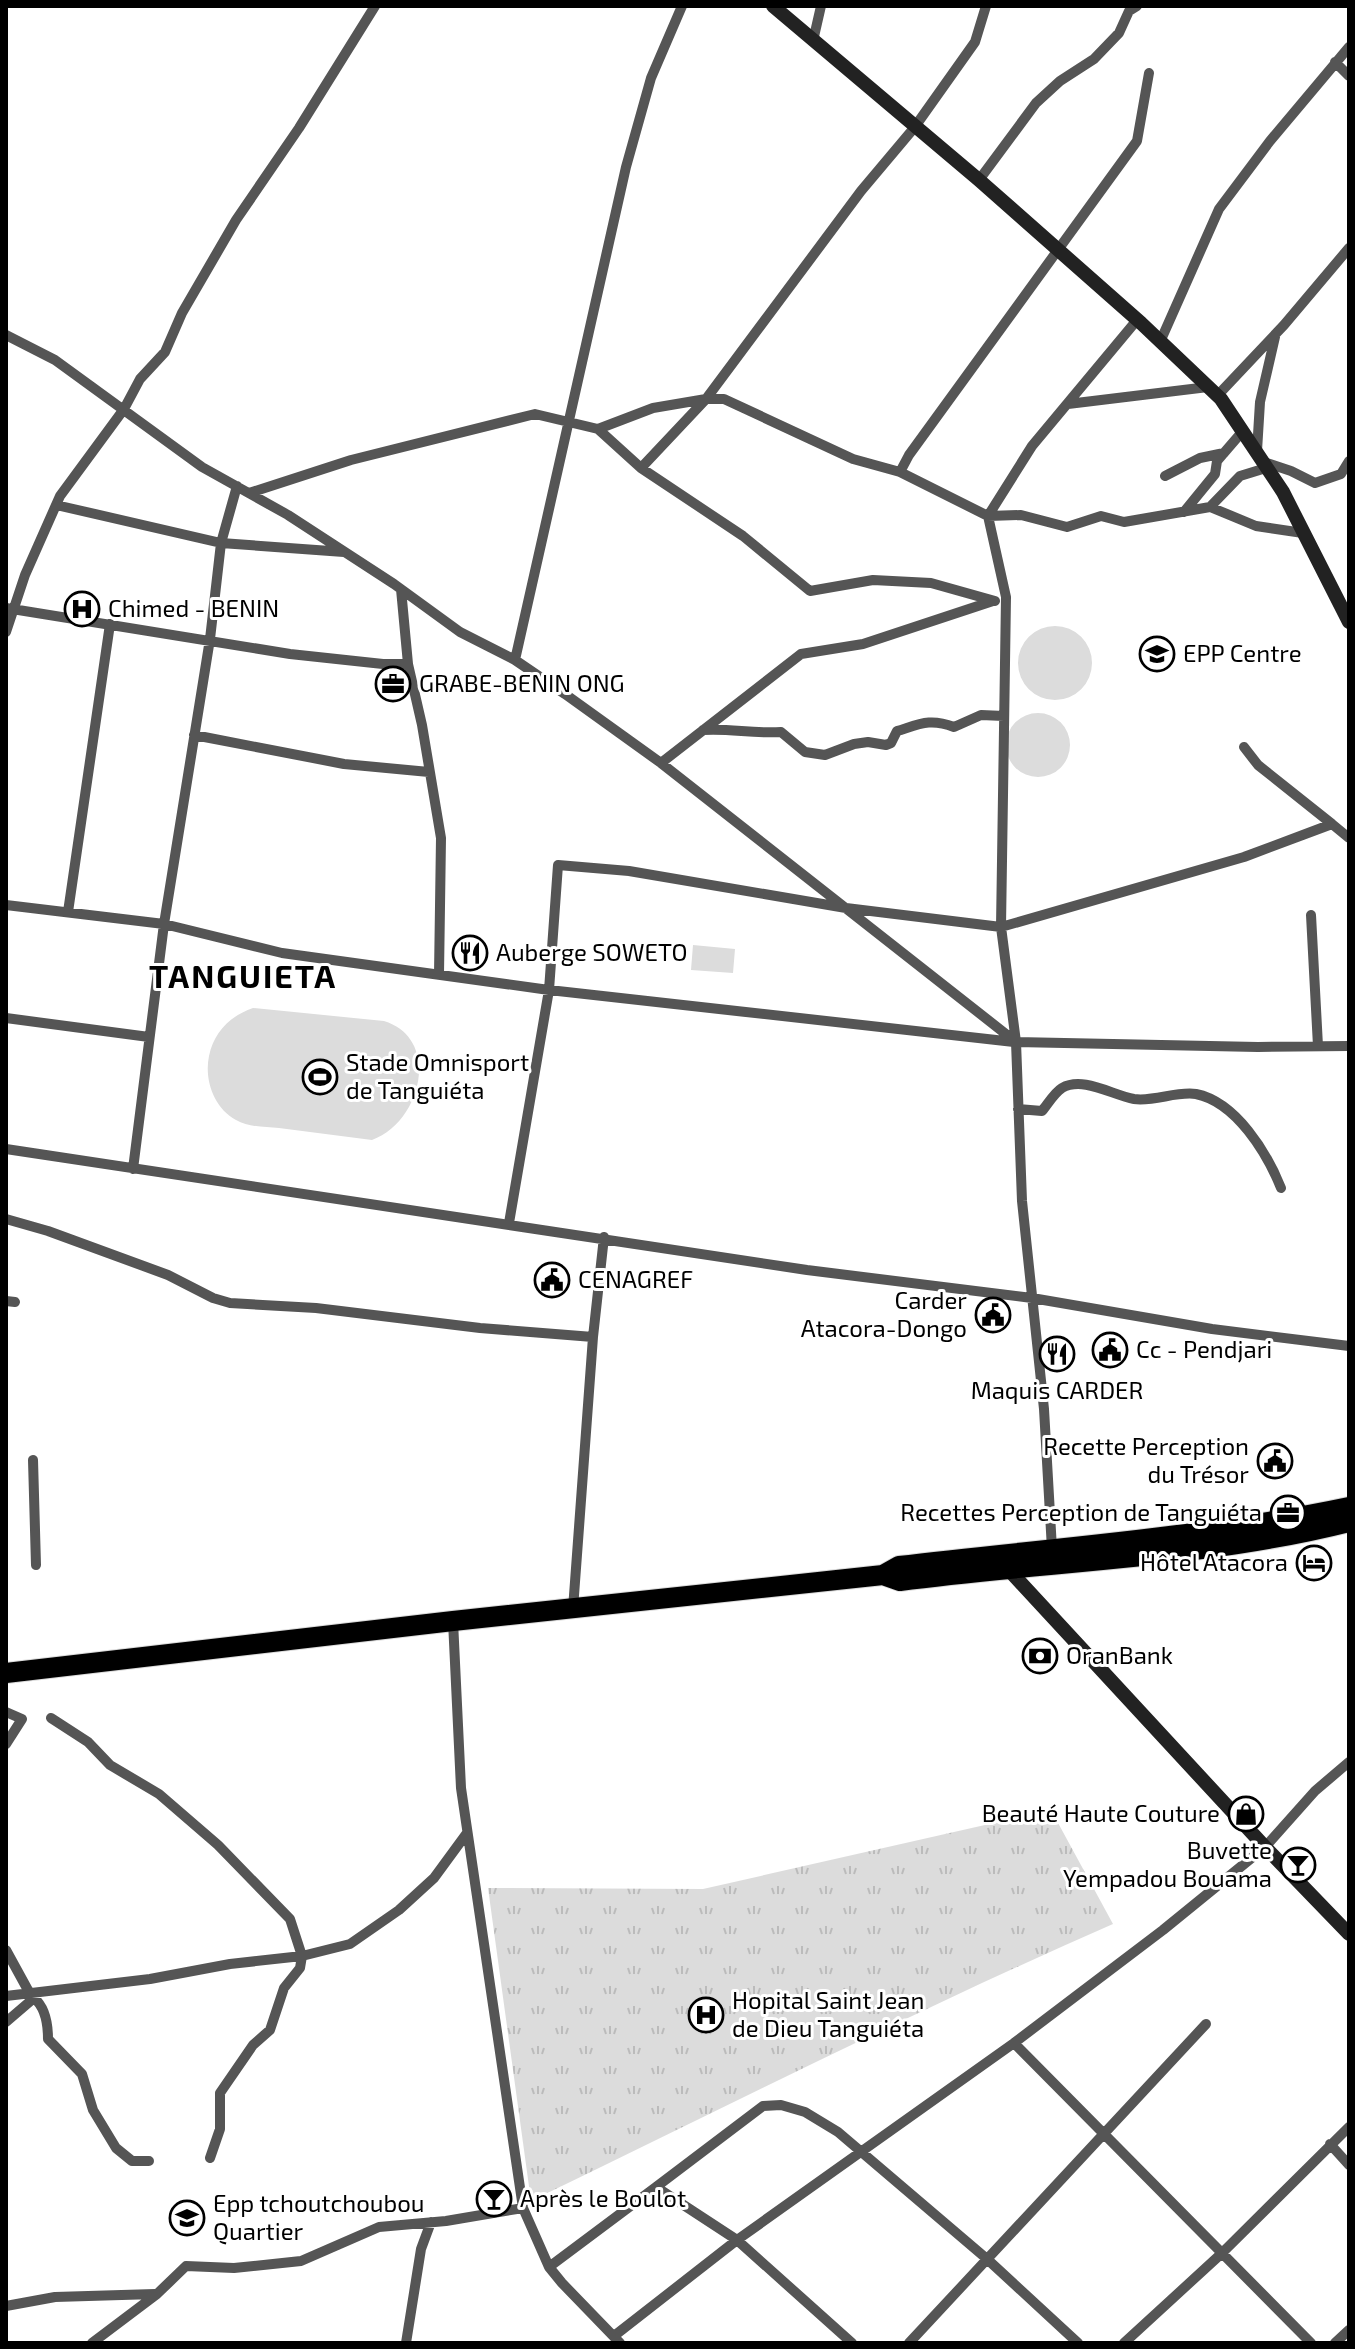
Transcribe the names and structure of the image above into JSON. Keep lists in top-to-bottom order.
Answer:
{
  "districts": ["TANGUIETA"],
  "places": {
    "hospital": ["Chimed - BENIN", "Hopital Saint Jean de Dieu Tanguiéta"],
    "school or university": ["EPP Centre", "Epp tchoutchoubou Quartier"],
    "office": ["GRABE-BENIN ONG", "Recettes Perception de Tanguiéta"],
    "restaurant": ["Auberge SOWETO", "Maquis CARDER"],
    "sports": ["Stade Omnisport de Tanguiéta"],
    "public building": [
      "CENAGREF",
      "Carder Atacora-Dongo",
      "Cc - Pendjari",
      "Recette Perception du Trésor"
    ],
    "hotel": ["Hôtel Atacora"],
    "bank": ["OranBank"],
    "shop": ["Beauté Haute Couture"],
    "bar": ["Buvette Yempadou Bouama", "Après le Boulot"]
  }
}
